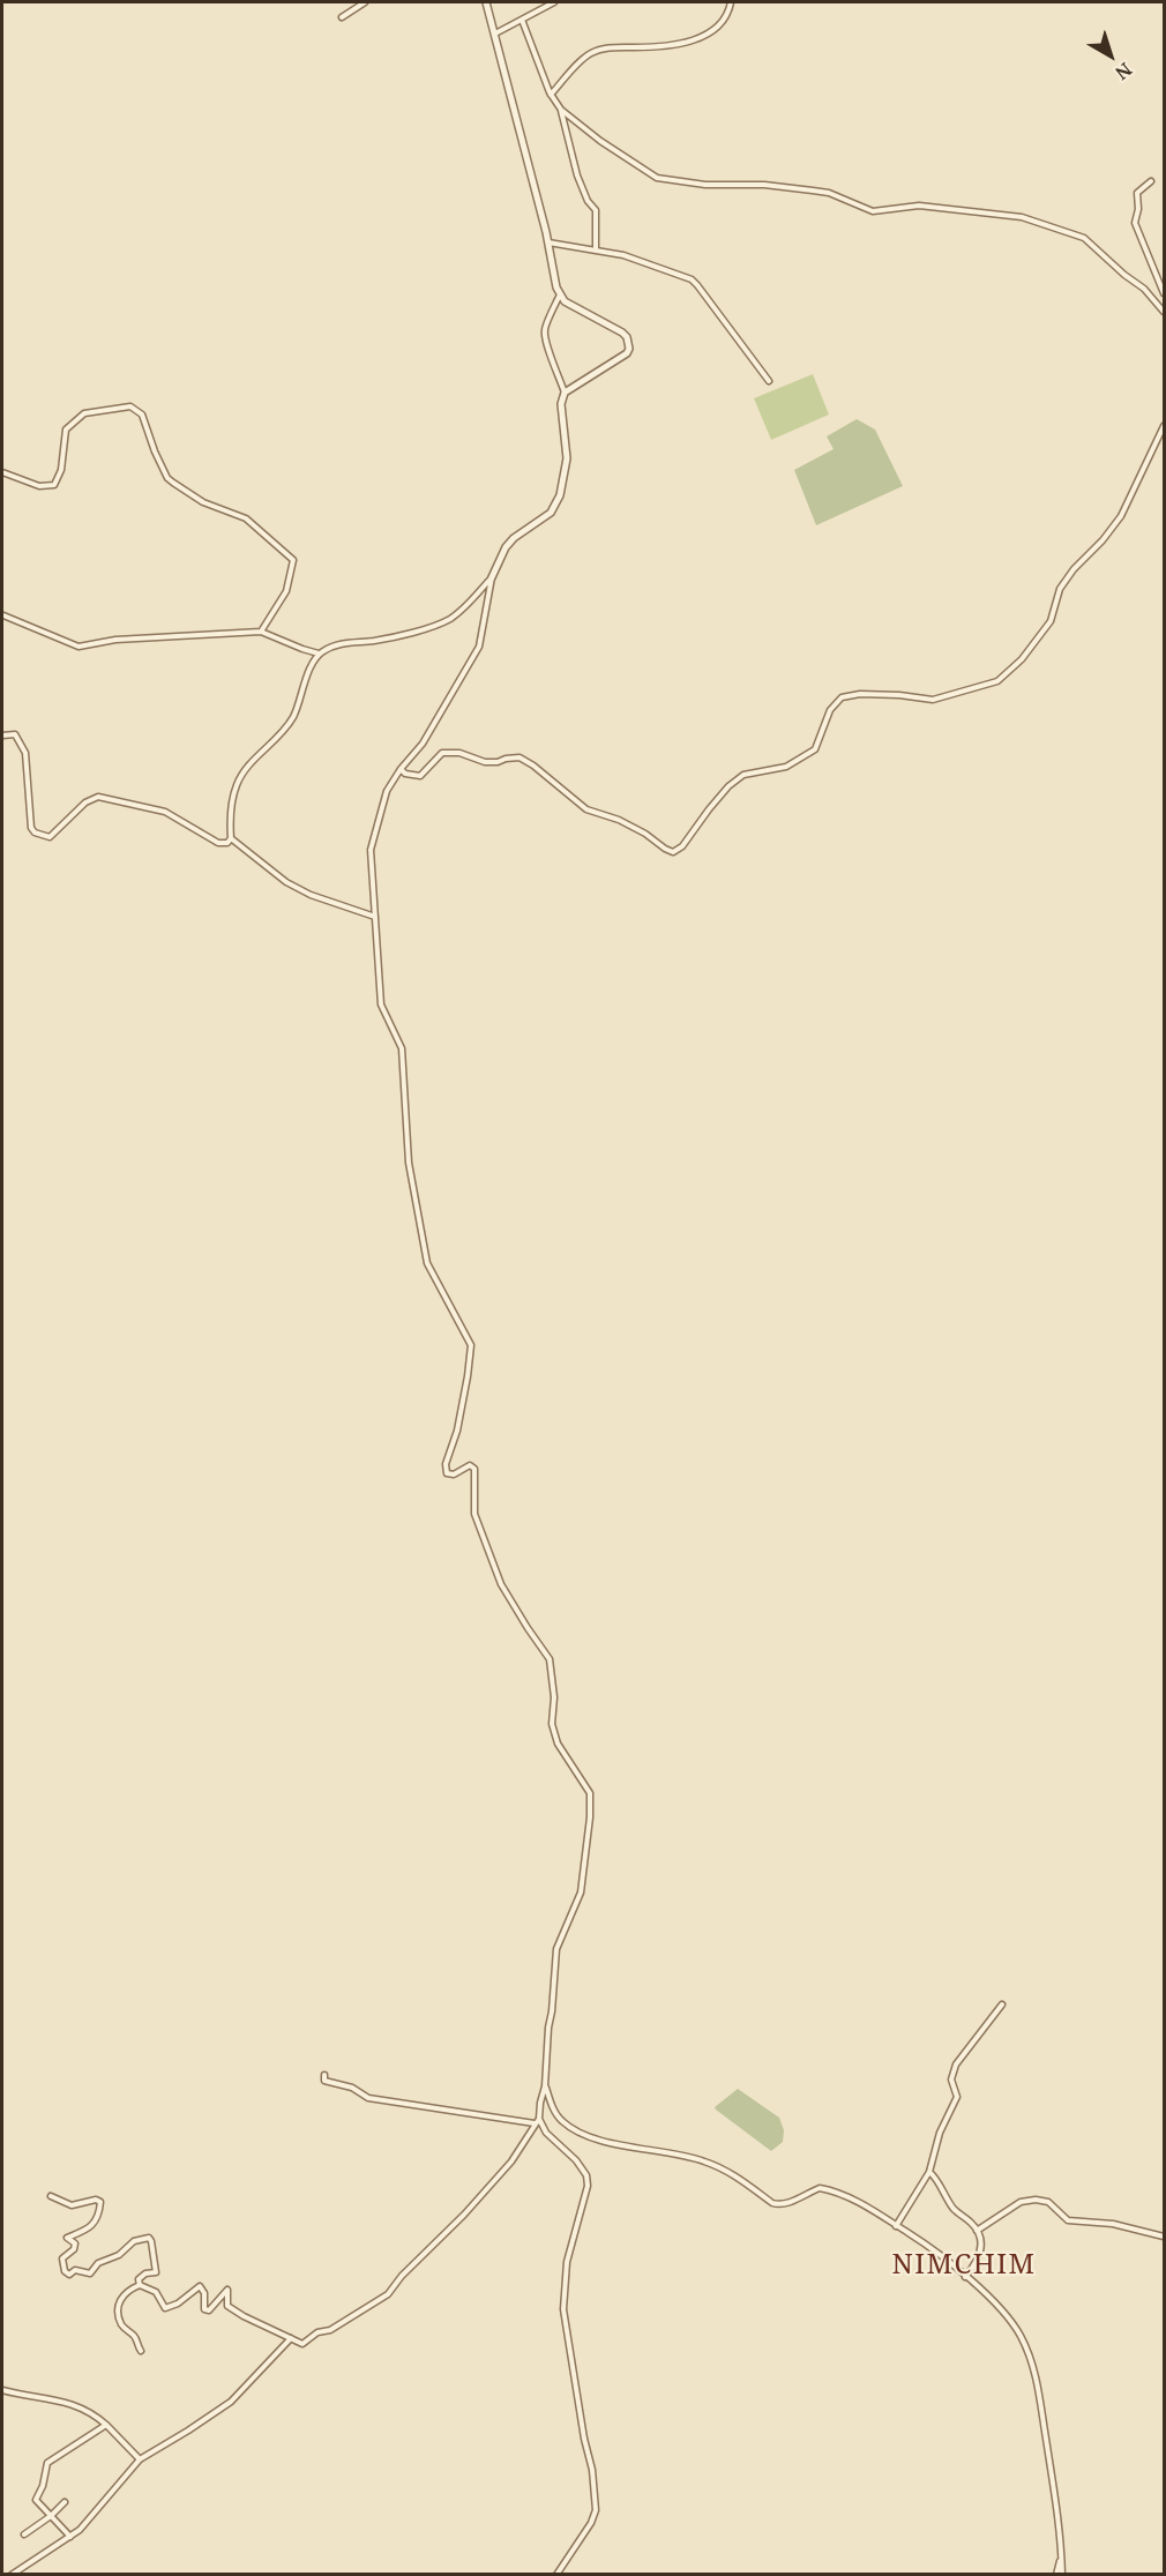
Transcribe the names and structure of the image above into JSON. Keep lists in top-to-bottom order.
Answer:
{
  "districts": ["NIMCHIM"],
  "north": "bottom right"
}
